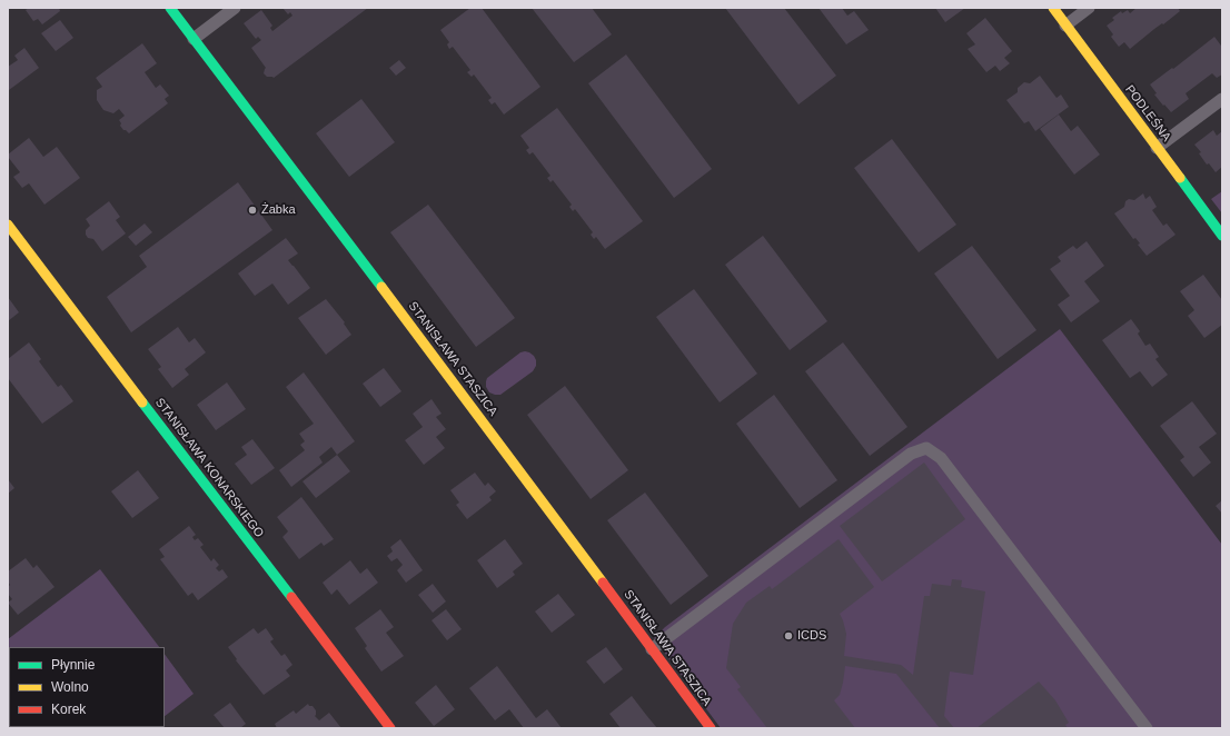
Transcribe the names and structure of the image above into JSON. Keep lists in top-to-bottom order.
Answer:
{
  "streets": {
    "street": ["PODLEŚNA", "STANISŁAWA STASZICA", "STANISŁAWA KONARSKIEGO"]
  },
  "places": ["Żabka", "ICDS"],
  "legend": ["Płynnie", "Wolno", "Korek"]
}
